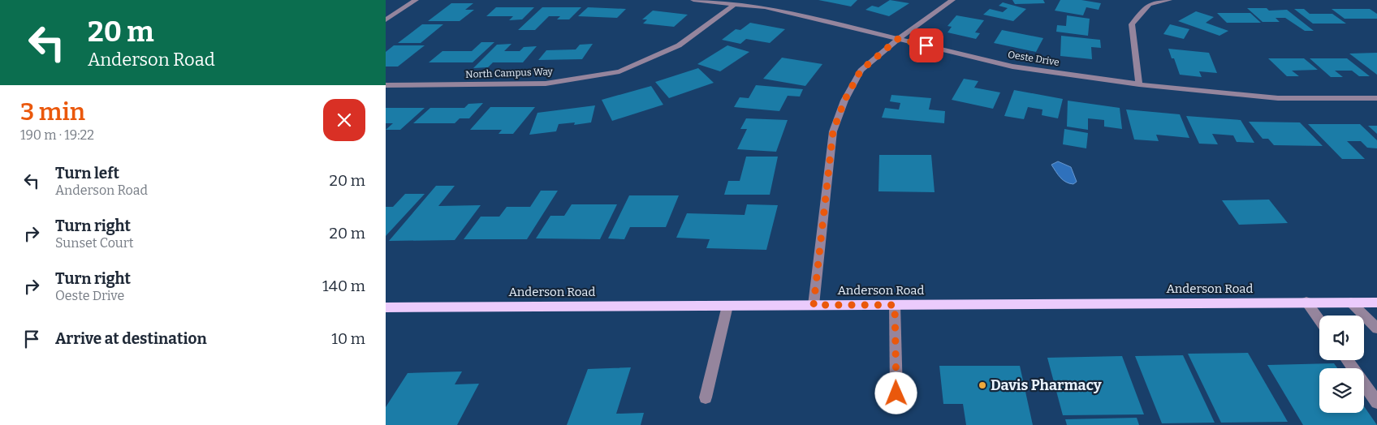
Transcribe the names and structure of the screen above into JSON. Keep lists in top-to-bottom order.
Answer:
{
  "streets": {
    "main road": ["Anderson Road"],
    "street": ["Oeste Drive", "North Campus Way"]
  },
  "crossings": [
    ["Oeste Drive", "North Campus Way"]
  ],
  "places": ["Davis Pharmacy"],
  "page": {
    "turn": ["20 m", "Anderson Road"],
    "heading": ["3 min", "190 m · 19:22"],
    "list": [
      {
        "name": "Turn left",
        "note": "Anderson Road",
        "value": "20 m"
      },
      {
        "name": "Turn right",
        "note": "Sunset Court",
        "value": "20 m"
      },
      {
        "name": "Turn right",
        "note": "Oeste Drive",
        "value": "140 m"
      },
      {
        "name": "Arrive at destination",
        "value": "10 m"
      }
    ]
  }
}
